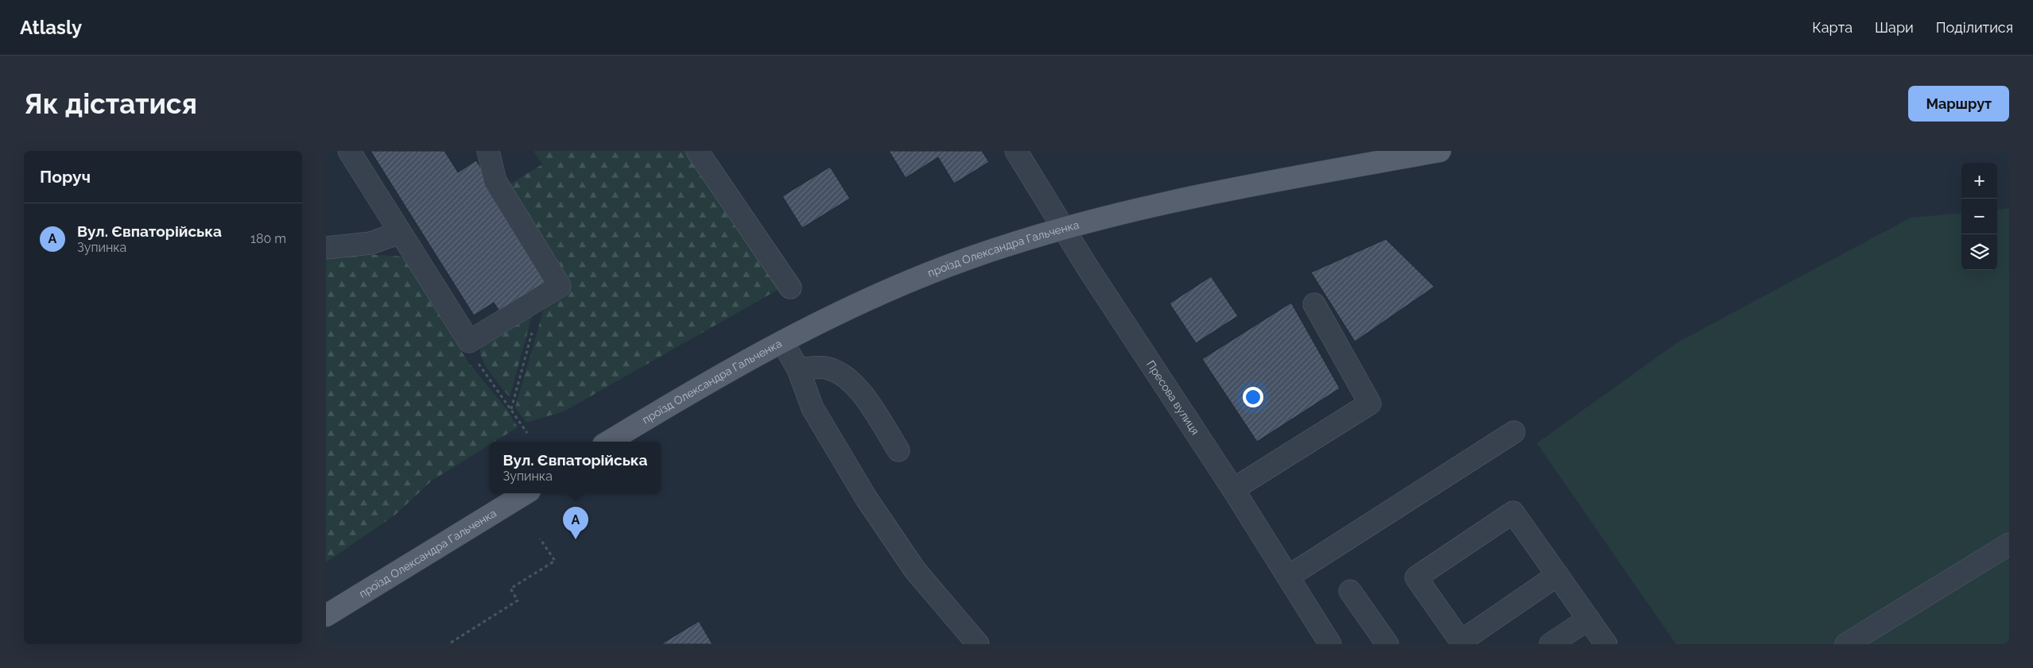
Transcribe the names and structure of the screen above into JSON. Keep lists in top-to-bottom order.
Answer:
{
  "streets": {
    "main road": ["проїзд Олександра Гальченка"],
    "street": ["Пресова вулиця"]
  },
  "crossings": [
    ["проїзд Олександра Гальченка", "Пресова вулиця"]
  ],
  "page": {
    "header": "Atlasly",
    "nav": ["Карта", "Шари", "Поділитися"],
    "buttons": "Маршрут",
    "title": "Як дістатися",
    "heading": "Поруч",
    "map_buttons": ["+", "−"],
    "list": [
      {
        "mark": "A",
        "name": "Вул. Євпаторійська",
        "note": "Зупинка",
        "value": "180 m"
      }
    ],
    "popup": ["Вул. Євпаторійська", "Зупинка"],
    "pins": "A"
  }
}
